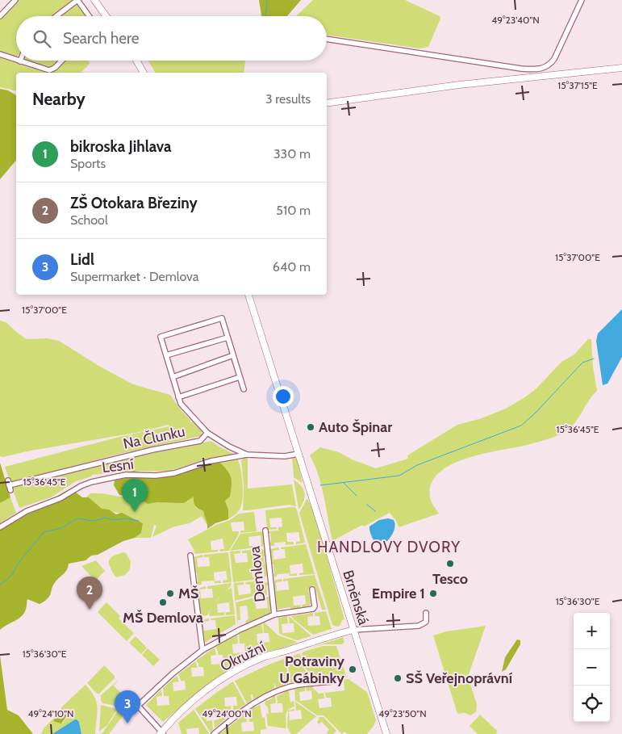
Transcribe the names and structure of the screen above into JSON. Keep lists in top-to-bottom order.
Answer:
{
  "streets": {
    "main road": ["Brněnská", "Okružní"],
    "street": ["Na Člunku", "Lesní", "Demlova"]
  },
  "crossings": [
    ["Brněnská", "Okružní"]
  ],
  "districts": ["HANDLOVY DVORY"],
  "places": [
    "Auto Špinar",
    "Tesco",
    "MŠ",
    "Empire 1",
    "MŠ Demlova",
    "Potraviny U Gábinky",
    "SŠ Veřejnoprávní"
  ],
  "page": {
    "search": "Search here",
    "heading": ["Nearby", "3 results"],
    "list": [
      {
        "mark": "1",
        "name": "bikroska Jihlava",
        "note": "Sports",
        "value": "330 m"
      },
      {
        "mark": "2",
        "name": "ZŠ Otokara Březiny",
        "note": "School",
        "value": "510 m"
      },
      {
        "mark": "3",
        "name": "Lidl",
        "note": "Supermarket · Demlova",
        "value": "640 m"
      }
    ],
    "pins": ["1", "2", "3"],
    "map_buttons": ["+", "−"]
  },
  "coordinates": [
    "49°23'40\"N",
    "15°37'15\"E",
    "15°37'00\"E",
    "15°36'45\"E",
    "15°36'30\"E",
    "49°24'10\"N",
    "49°24'00\"N",
    "49°23'50\"N"
  ]
}
